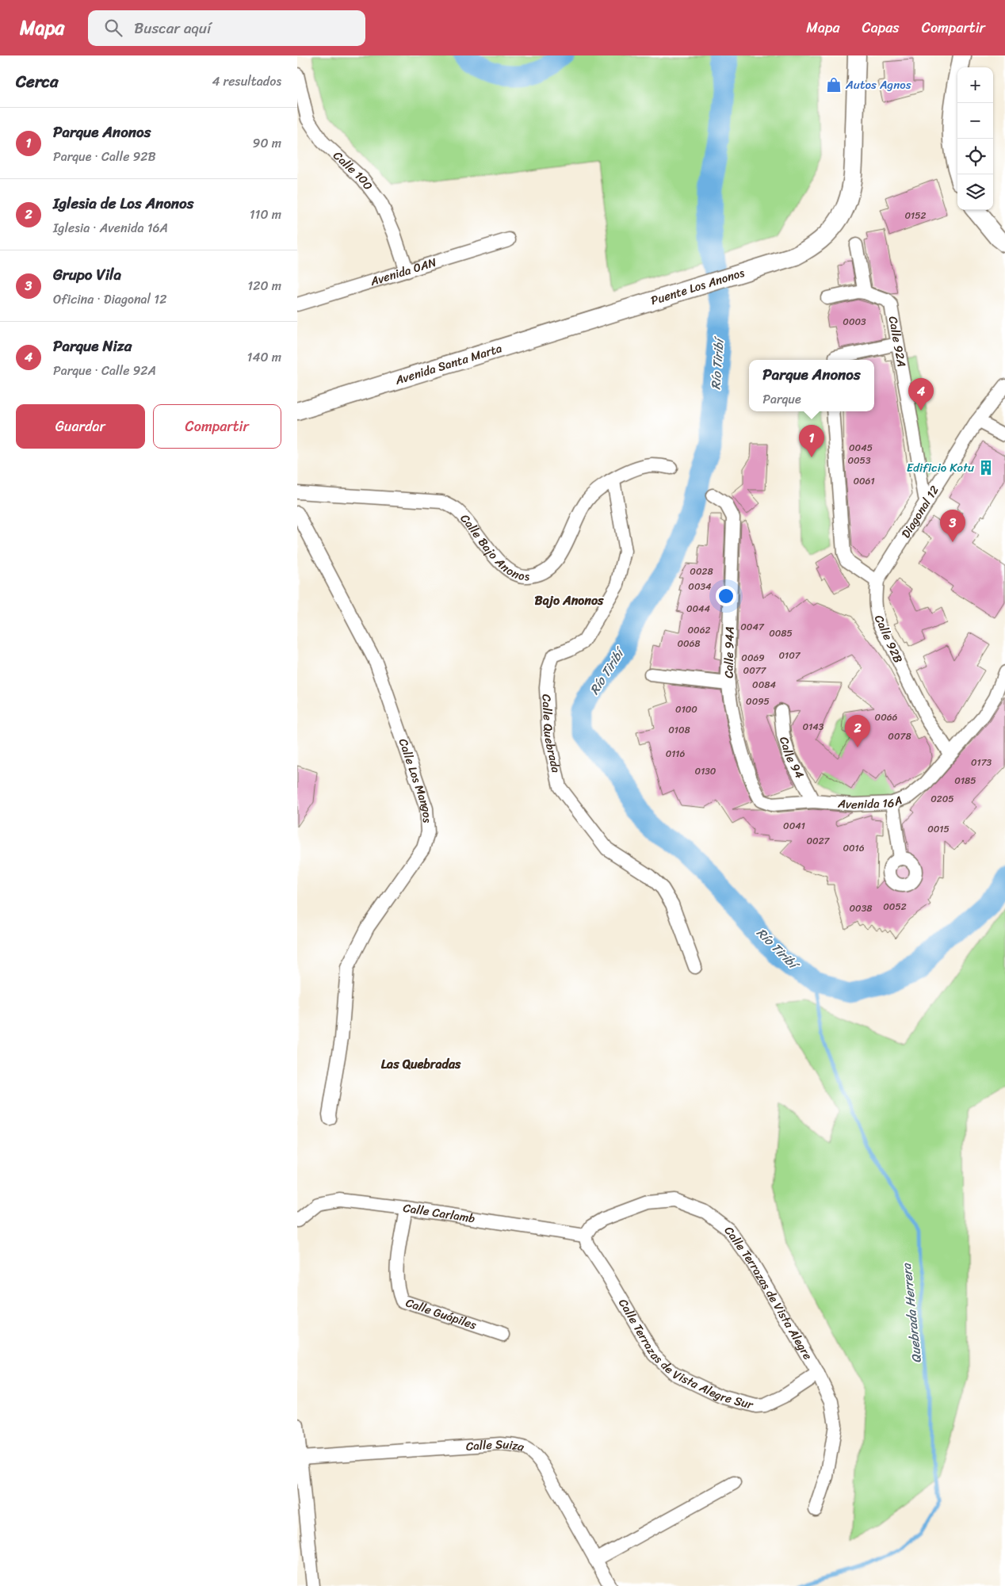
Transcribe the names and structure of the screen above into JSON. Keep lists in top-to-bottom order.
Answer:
{
  "streets": {
    "main road": ["Puente Los Anonos", "Avenida Santa Marta"],
    "street": [
      "Calle 100",
      "Avenida 0AN",
      "Calle 92A",
      "Diagonal 12",
      "Calle Bajo Anonos",
      "Calle 92B",
      "Calle 94A",
      "Calle Quebrada",
      "Calle 94",
      "Calle Los Mangos",
      "Avenida 16A",
      "Calle Carlamb",
      "Calle Terrazas de Vista Alegre",
      "Calle Guápiles",
      "Calle Terrazas de Vista Alegre Sur",
      "Calle Suiza"
    ]
  },
  "crossings": [
    ["Calle 100", "Avenida 0AN"],
    ["Puente Los Anonos", "Avenida Santa Marta"],
    ["Calle 92A", "Diagonal 12"],
    ["Diagonal 12", "Calle 92B"],
    ["Calle Bajo Anonos", "Calle Quebrada"],
    ["Calle 92B", "Avenida 16A"],
    ["Calle 94A", "Avenida 16A"],
    ["Calle 94", "Avenida 16A"],
    ["Calle Carlamb", "Calle Terrazas de Vista Alegre"],
    ["Calle Carlamb", "Calle Guápiles"],
    ["Calle Carlamb", "Calle Terrazas de Vista Alegre Sur"],
    ["Calle Terrazas de Vista Alegre", "Calle Terrazas de Vista Alegre Sur"]
  ],
  "districts": ["Bajo Anonos", "Las Quebradas"],
  "water": ["Río Tiribí", "Quebrada Herrera"],
  "places": {
    "shop": ["Autos Agnos"],
    "building": ["Edificio Kotu"]
  },
  "house_numbers": [
    "0152",
    "0003",
    "0045",
    "0053",
    "0061",
    "0028",
    "0034",
    "0044",
    "0047",
    "0062",
    "0085",
    "0068",
    "0107",
    "0069",
    "0077",
    "0084",
    "0095",
    "0100",
    "0066",
    "0143",
    "0108",
    "0078",
    "0116",
    "0173",
    "0130",
    "0185",
    "0205",
    "0041",
    "0015",
    "0027",
    "0016",
    "0052",
    "0038"
  ],
  "page": {
    "header": "Mapa",
    "search": "Buscar aquí",
    "nav": ["Mapa", "Capas", "Compartir"],
    "heading": ["Cerca", "4 resultados"],
    "map_buttons": ["+", "−"],
    "list": [
      {
        "mark": "1",
        "name": "Parque Anonos",
        "note": "Parque · Calle 92B",
        "value": "90 m"
      },
      {
        "mark": "2",
        "name": "Iglesia de Los Anonos",
        "note": "Iglesia · Avenida 16A",
        "value": "110 m"
      },
      {
        "mark": "3",
        "name": "Grupo Vila",
        "note": "Oficina · Diagonal 12",
        "value": "120 m"
      },
      {
        "mark": "4",
        "name": "Parque Niza",
        "note": "Parque · Calle 92A",
        "value": "140 m"
      }
    ],
    "popup": ["Parque Anonos", "Parque"],
    "pins": [
      "4",
      "1",
      "3",
      "2"
    ],
    "buttons": ["Guardar", "Compartir"]
  }
}
